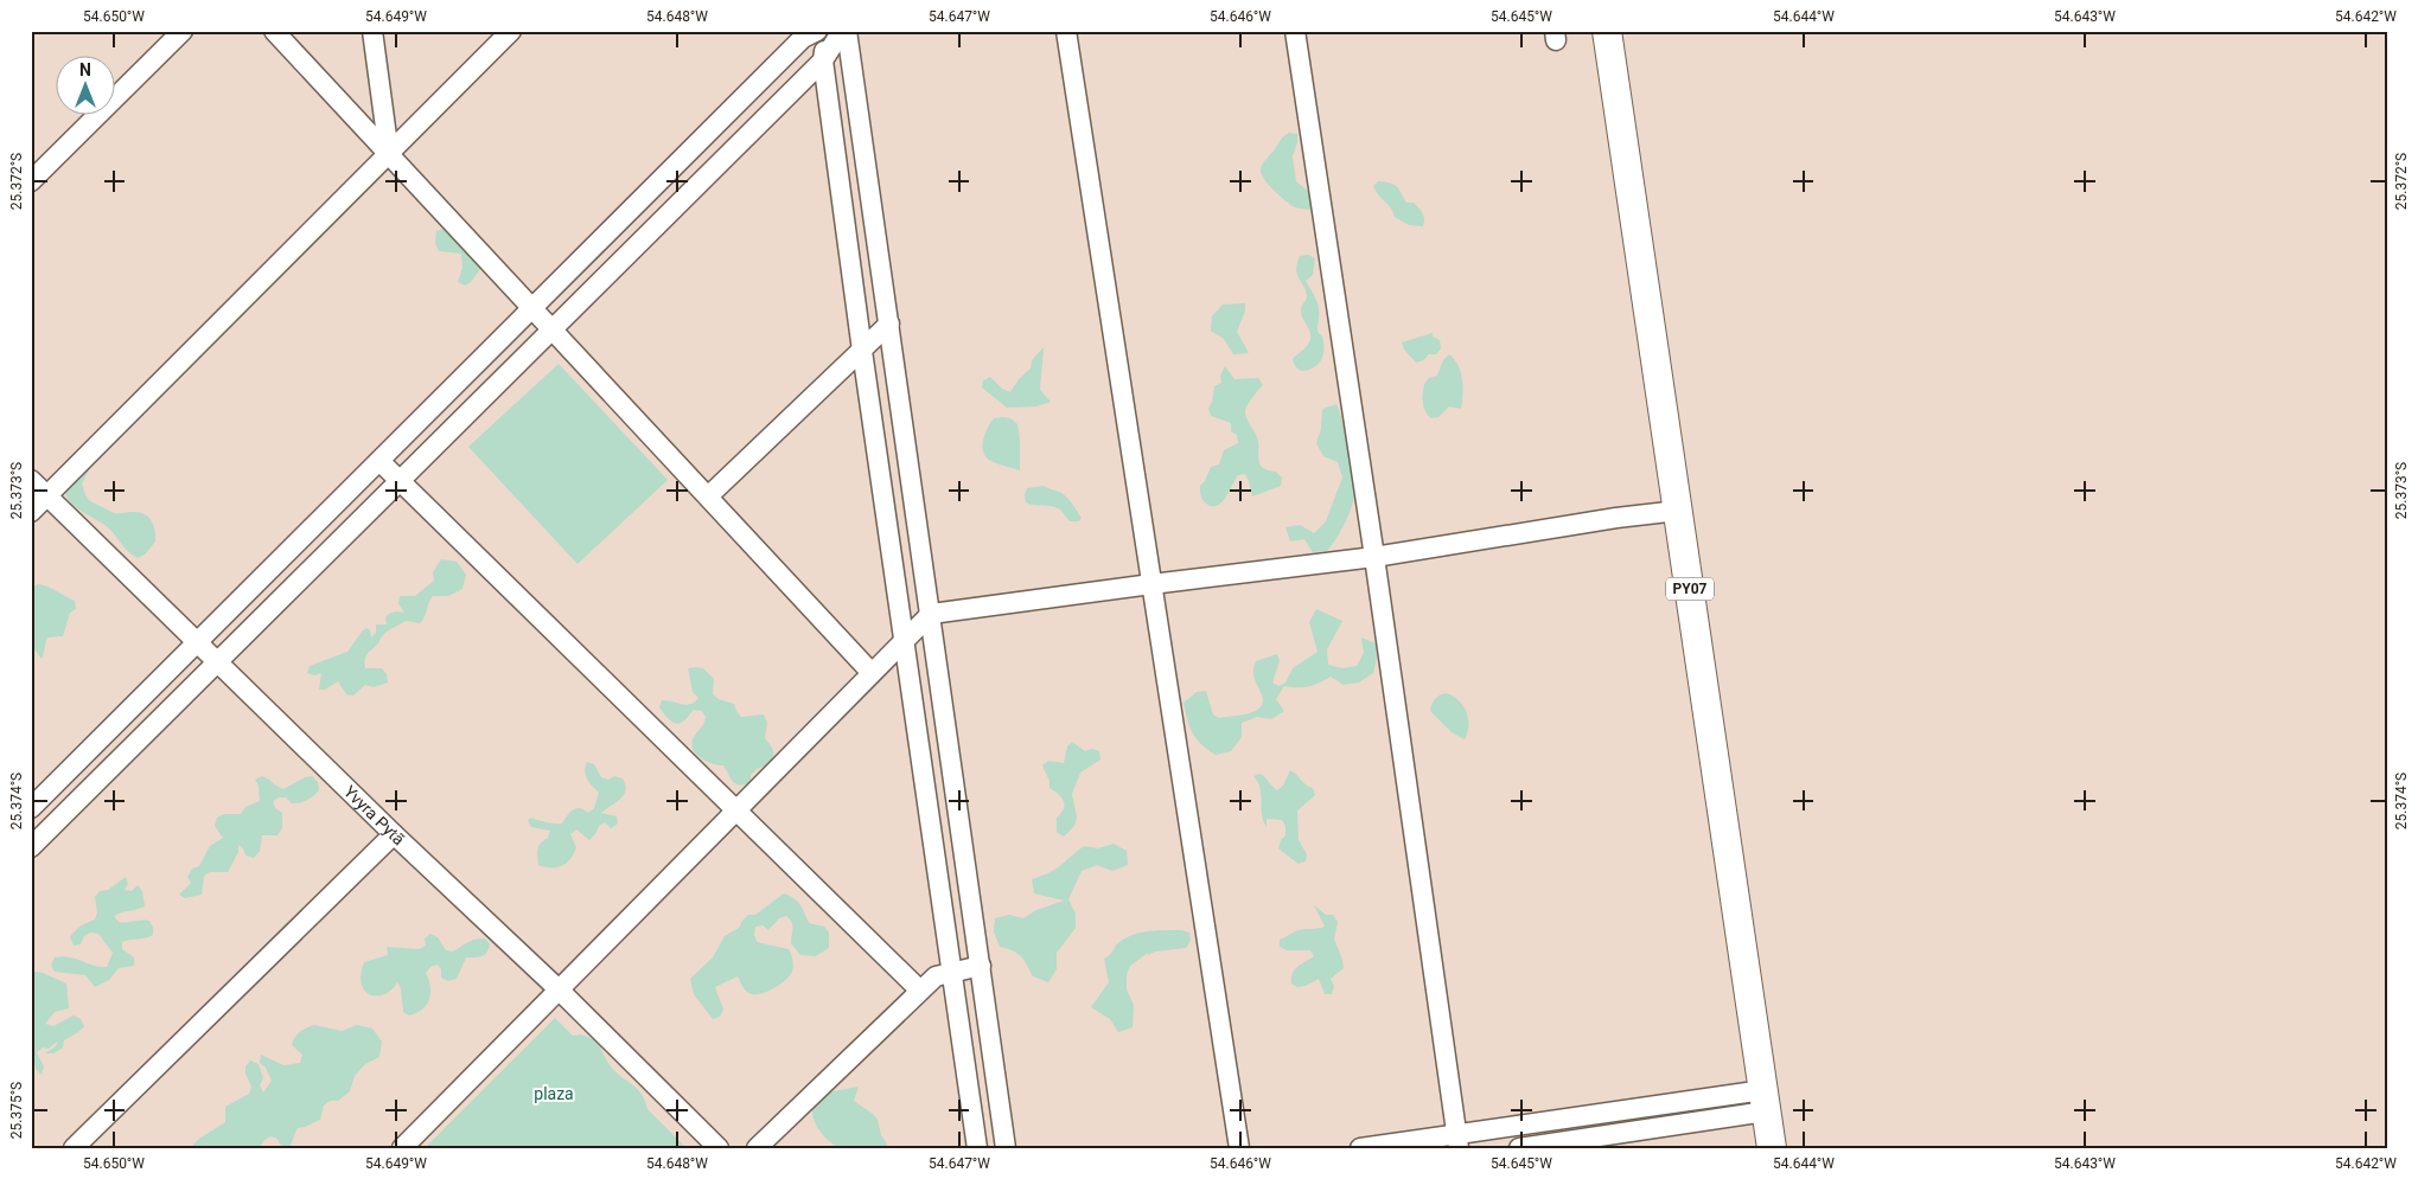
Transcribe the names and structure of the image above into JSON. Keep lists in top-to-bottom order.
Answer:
{
  "streets": {
    "highway": ["PY07"],
    "street": ["Yvyra Pytã"]
  },
  "parks": ["plaza"],
  "north": "top",
  "coordinates": [
    "54.650°W",
    "54.649°W",
    "54.648°W",
    "54.647°W",
    "54.646°W",
    "54.645°W",
    "54.644°W",
    "54.643°W",
    "54.642°W",
    "25.372°S",
    "25.373°S",
    "25.374°S",
    "25.375°S"
  ]
}
